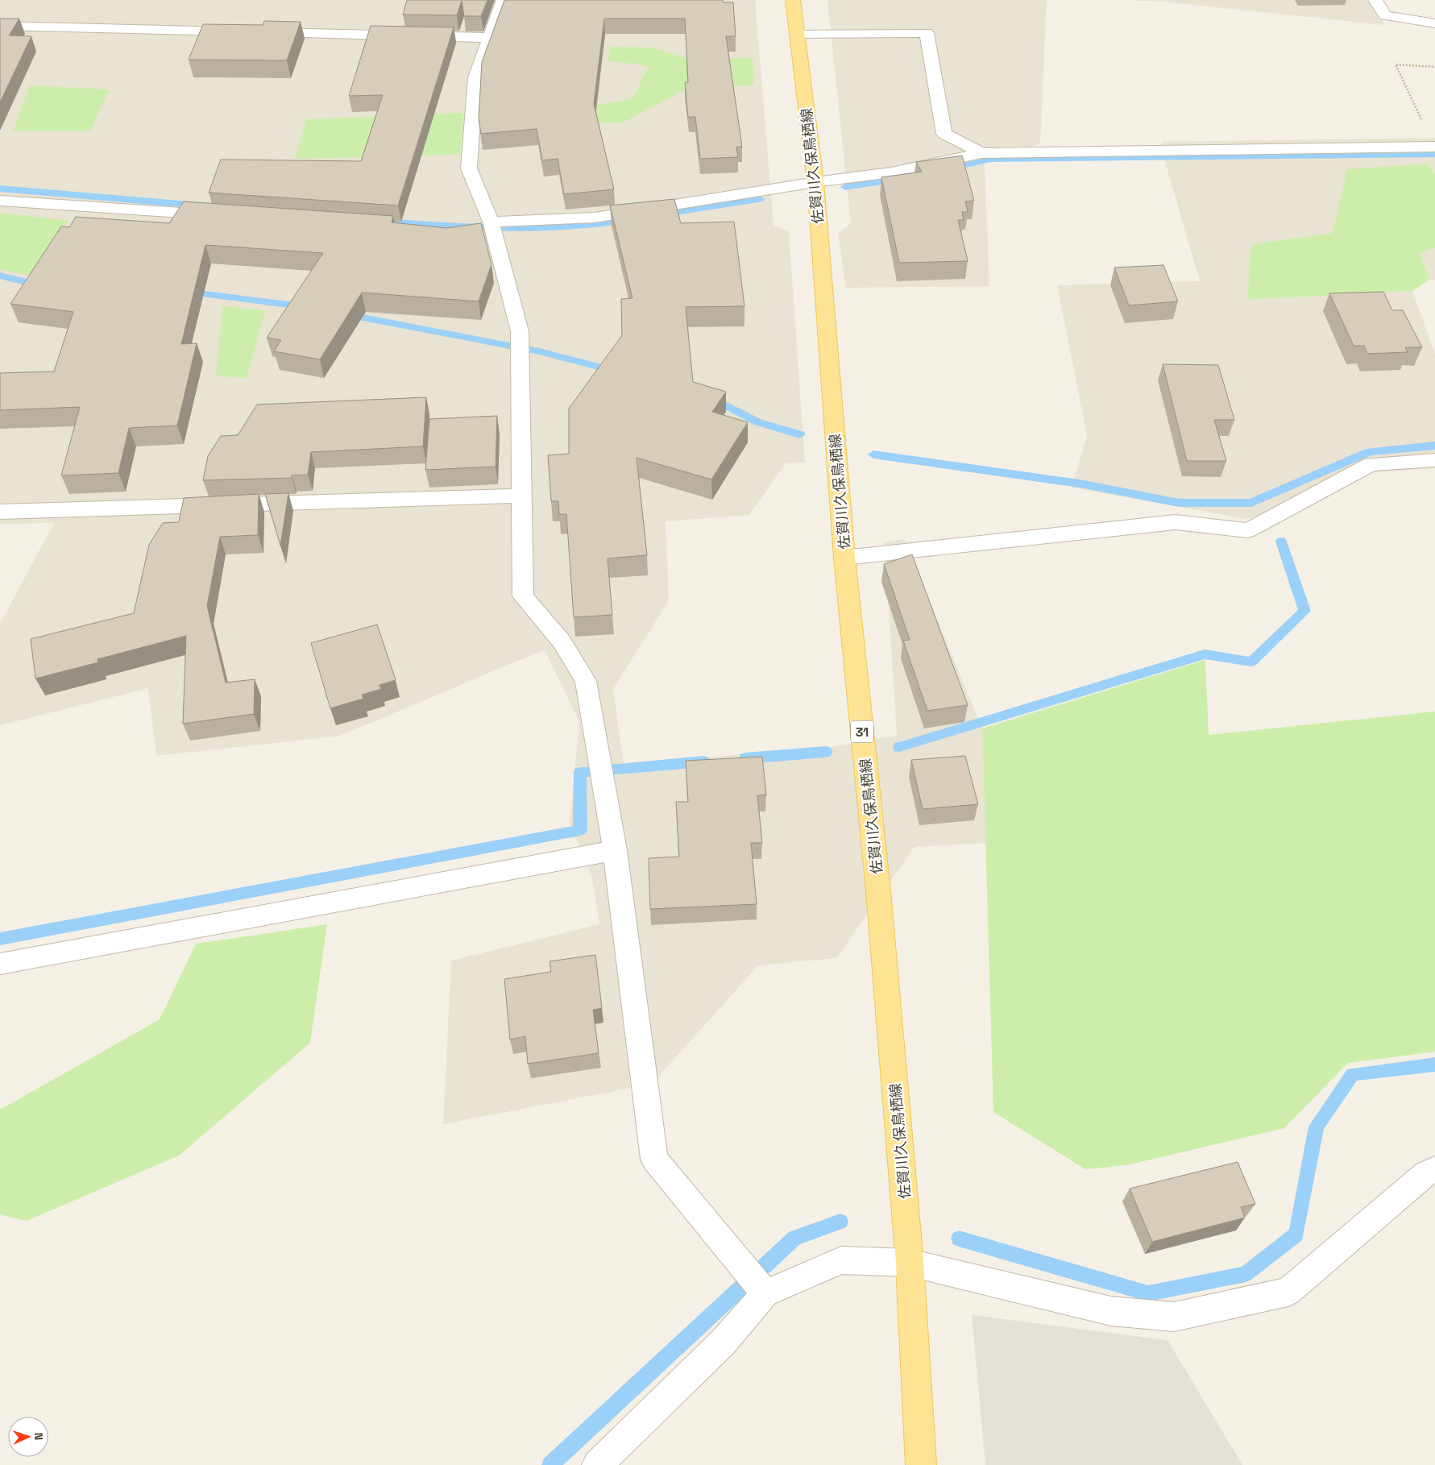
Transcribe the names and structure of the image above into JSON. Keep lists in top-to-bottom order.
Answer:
{
  "streets": {
    "main road": ["佐賀川久保鳥栖線", "31"]
  },
  "north": "right"
}
